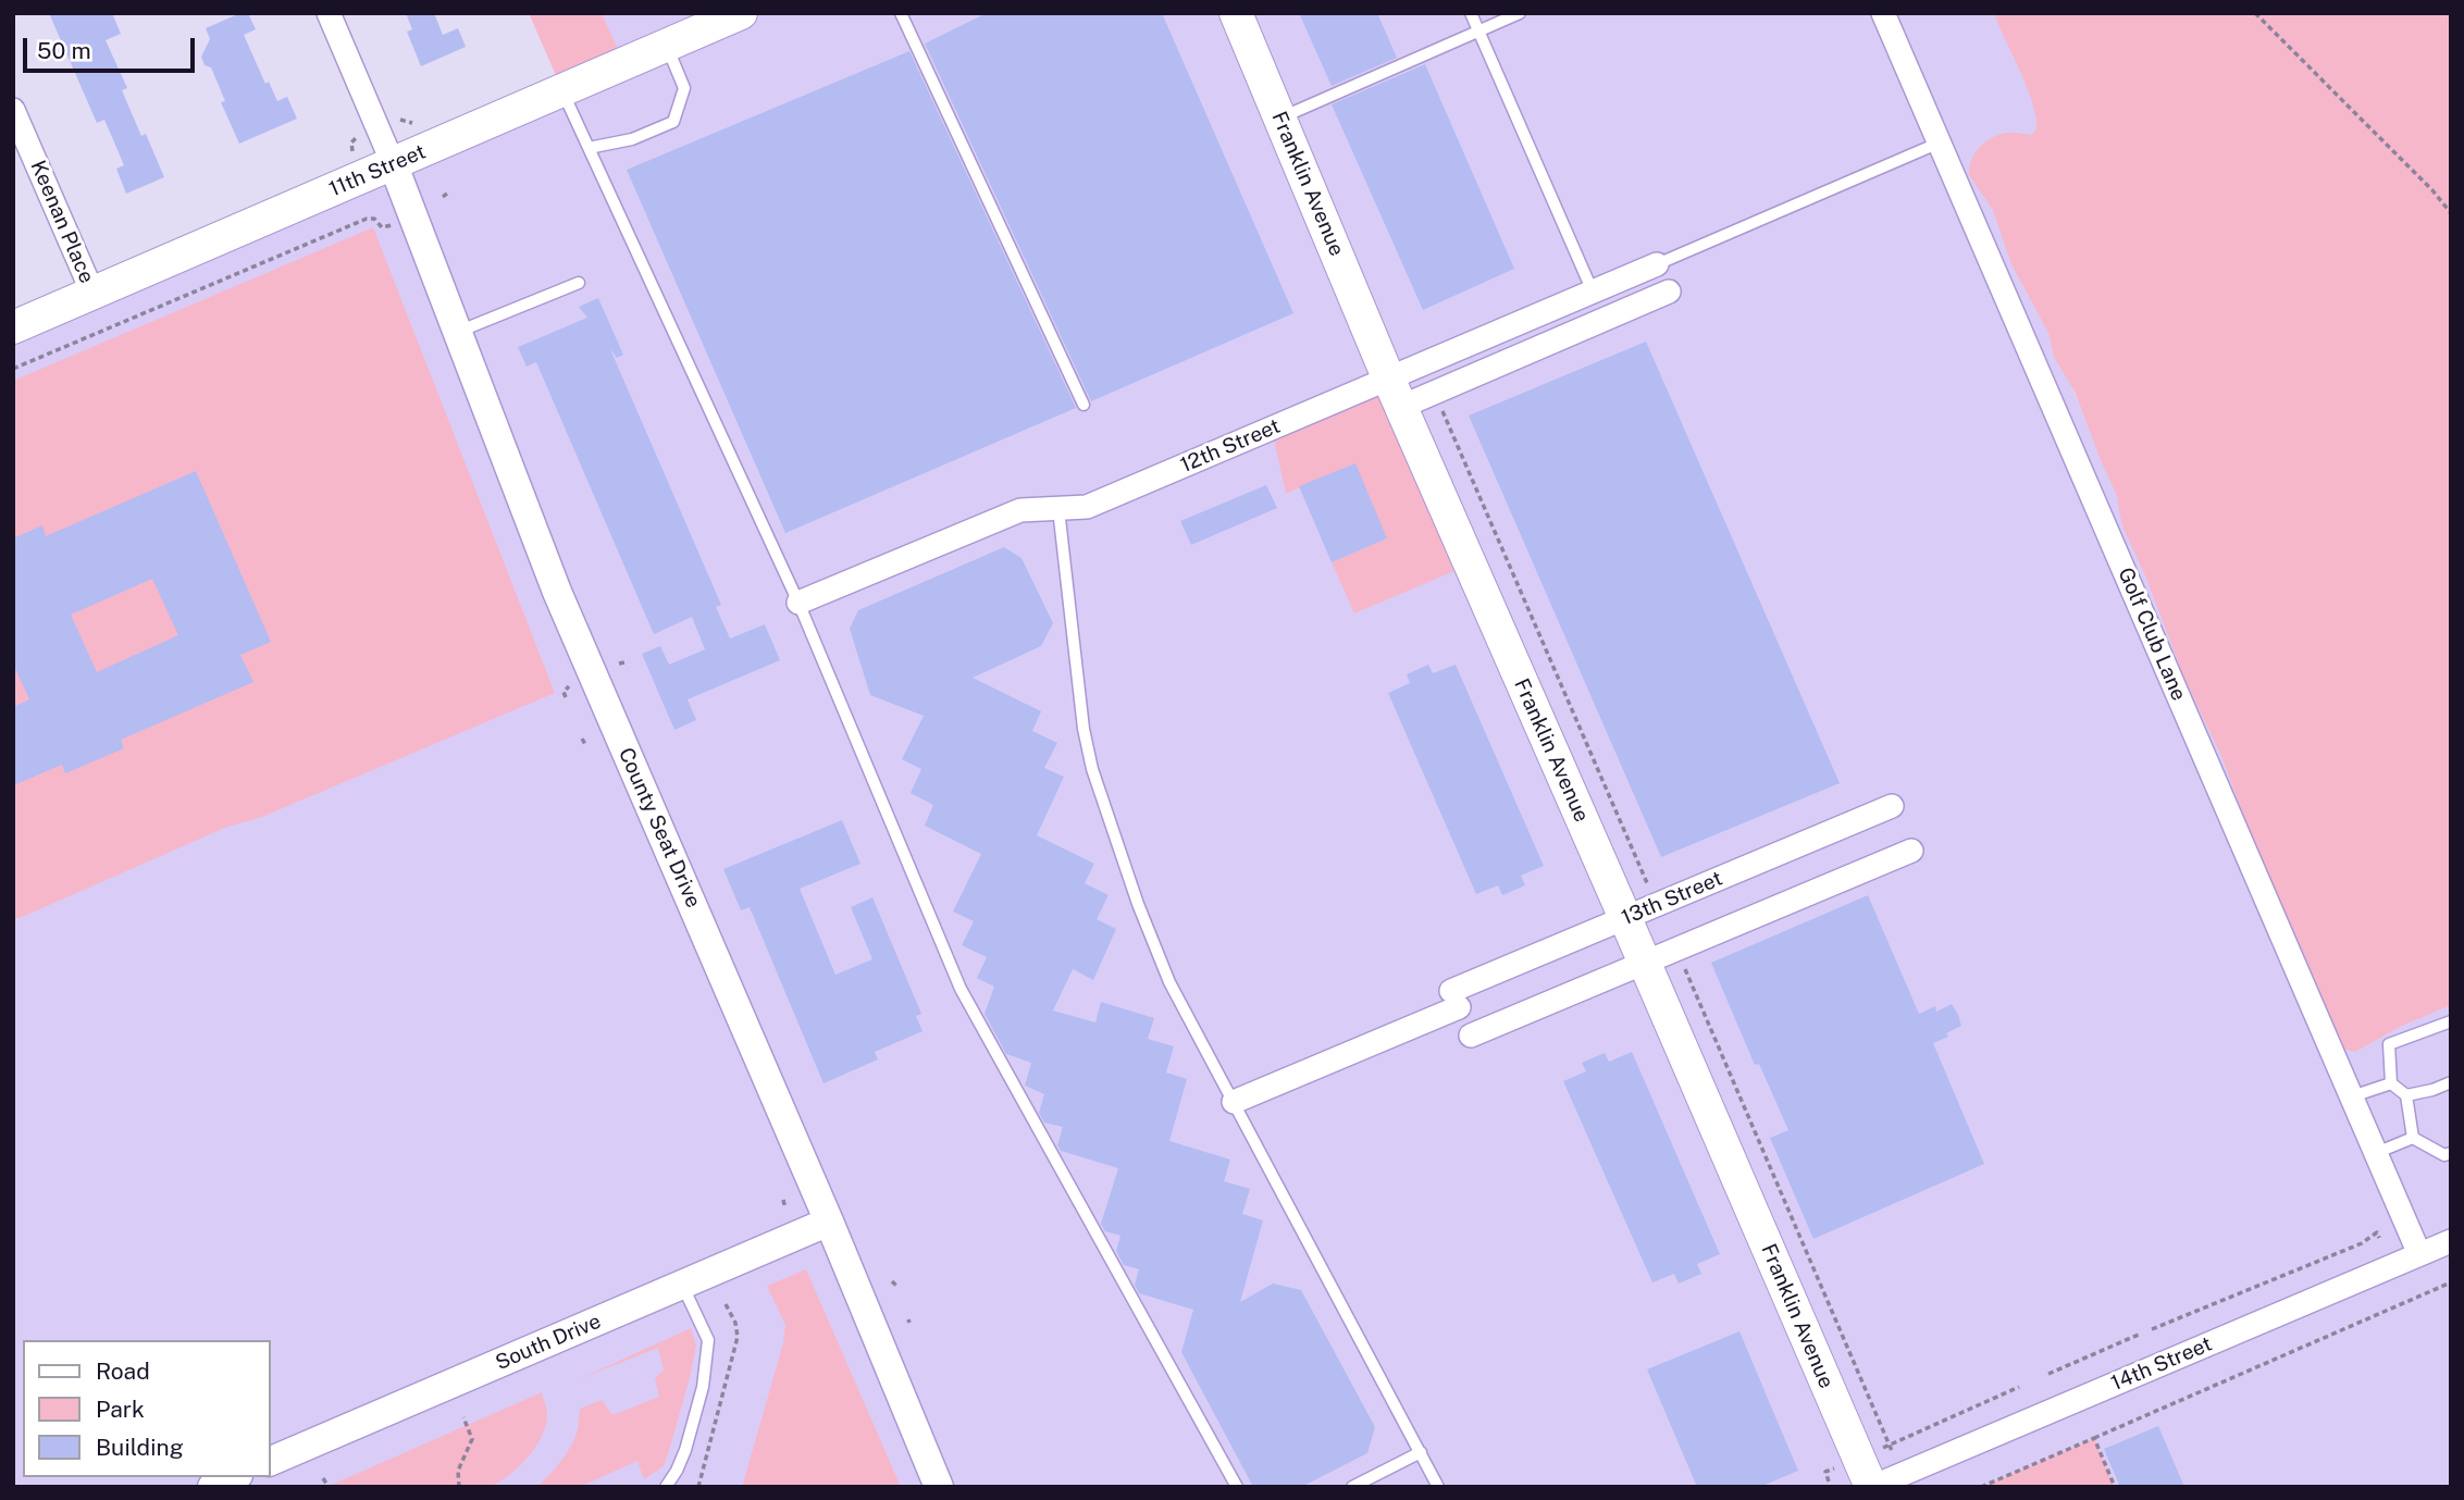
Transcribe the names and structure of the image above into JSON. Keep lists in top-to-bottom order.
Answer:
{
  "streets": {
    "main road": ["11th Street", "Franklin Avenue"],
    "street": [
      "Keenan Place",
      "12th Street",
      "Golf Club Lane",
      "County Seat Drive",
      "13th Street",
      "South Drive",
      "14th Street"
    ]
  },
  "crossings": [
    ["11th Street", "Keenan Place"],
    ["11th Street", "County Seat Drive"],
    ["Franklin Avenue", "12th Street"],
    ["Franklin Avenue", "13th Street"],
    ["Franklin Avenue", "14th Street"],
    ["Golf Club Lane", "14th Street"],
    ["County Seat Drive", "South Drive"]
  ],
  "legend": ["Road", "Park", "Building"],
  "scale_bar": "50 m"
}
